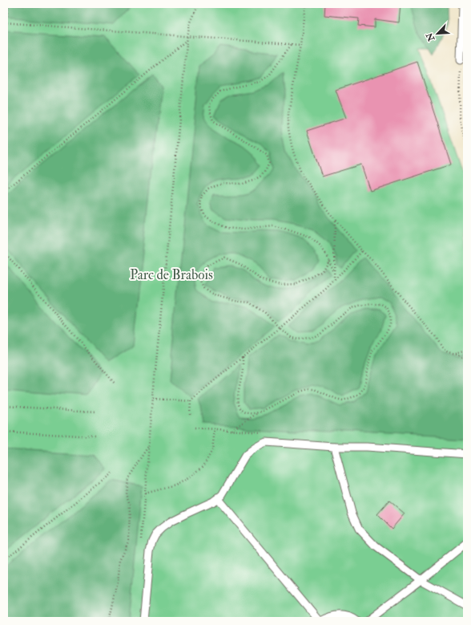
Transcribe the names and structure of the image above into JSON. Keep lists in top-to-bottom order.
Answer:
{
  "parks": ["Parc de Brabois"],
  "north": "bottom left"
}
